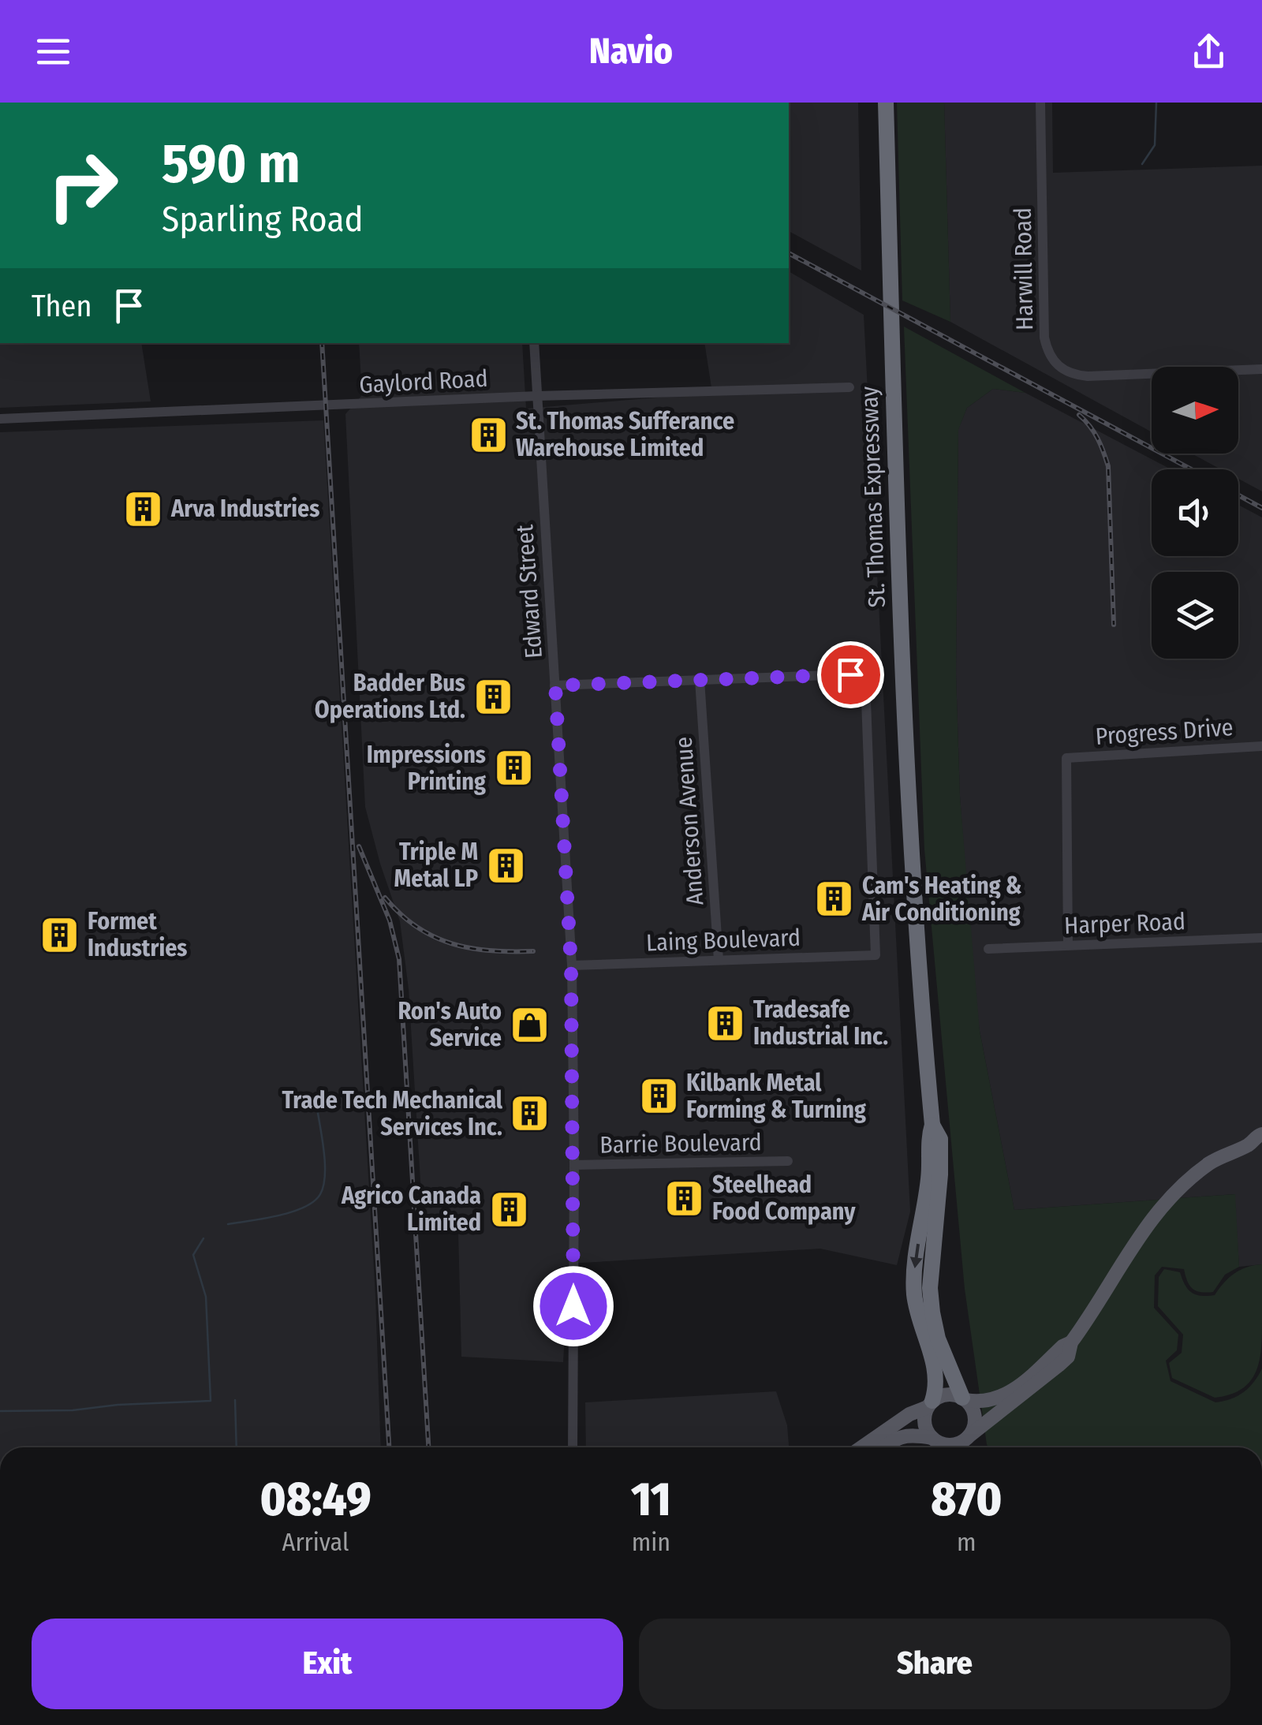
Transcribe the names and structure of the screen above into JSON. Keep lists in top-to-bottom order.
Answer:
{
  "streets": {
    "highway": ["St. Thomas Expressway"],
    "street": [
      "Harwill Road",
      "Gaylord Road",
      "Edward Street",
      "Progress Drive",
      "Anderson Avenue",
      "Harper Road",
      "Laing Boulevard",
      "Barrie Boulevard"
    ]
  },
  "crossings": [
    ["Gaylord Road", "Edward Street"],
    ["Edward Street", "Laing Boulevard"],
    ["Edward Street", "Barrie Boulevard"],
    ["Progress Drive", "Harper Road"],
    ["Anderson Avenue", "Laing Boulevard"]
  ],
  "places": {
    "building": [
      "St. Thomas Sufferance Warehouse Limited",
      "Arva Industries",
      "Badder Bus Operations Ltd.",
      "Impressions Printing",
      "Triple M Metal LP",
      "Cam's Heating & Air Conditioning",
      "Formet Industries",
      "Tradesafe Industrial Inc.",
      "Kilbank Metal Forming & Turning",
      "Trade Tech Mechanical Services Inc.",
      "Steelhead Food Company",
      "Agrico Canada Limited"
    ],
    "shop": ["Ron's Auto Service"]
  },
  "north": "right",
  "page": {
    "header": "Navio",
    "turn": ["590 m", "Sparling Road"],
    "then": "Then",
    "eta": [
      "08:49",
      "Arrival",
      "11",
      "min",
      "870",
      "m"
    ],
    "buttons": ["Exit", "Share"]
  }
}
